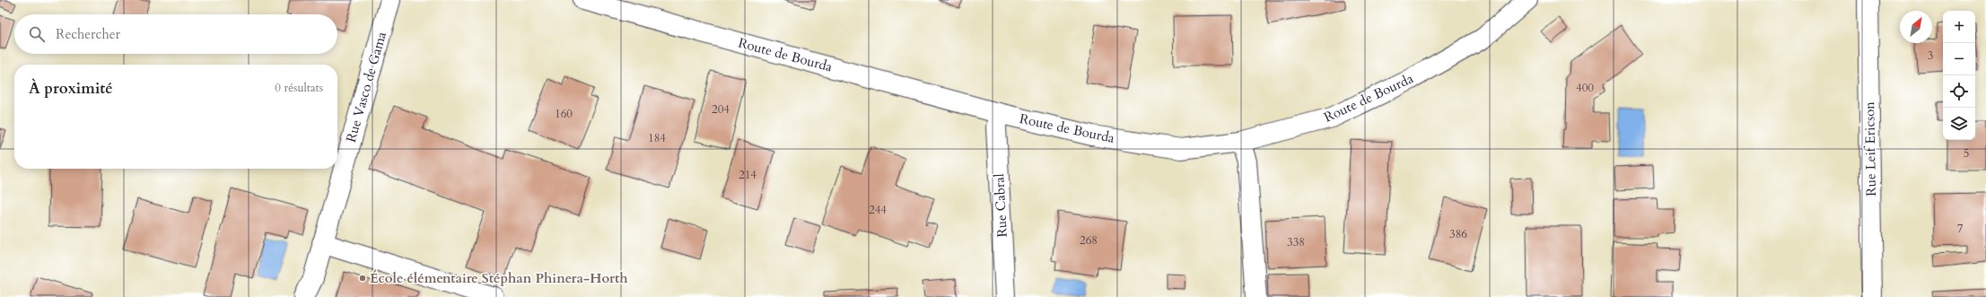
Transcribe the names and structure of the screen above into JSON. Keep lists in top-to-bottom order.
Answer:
{
  "streets": {
    "street": [
      "Route de Bourda",
      "Rue Vasco de Gama",
      "Rue Leif Ericson",
      "Rue Cabral"
    ]
  },
  "crossings": [
    ["Route de Bourda", "Rue Cabral"]
  ],
  "places": ["École élémentaire Stéphan Phinera-Horth"],
  "house_numbers": [
    "3",
    "400",
    "204",
    "160",
    "184",
    "5",
    "214",
    "244",
    "7",
    "386",
    "268",
    "338"
  ],
  "north": "top right",
  "page": {
    "map_buttons": ["+", "−"],
    "search": "Rechercher",
    "heading": ["À proximité", "0 résultats"]
  }
}
